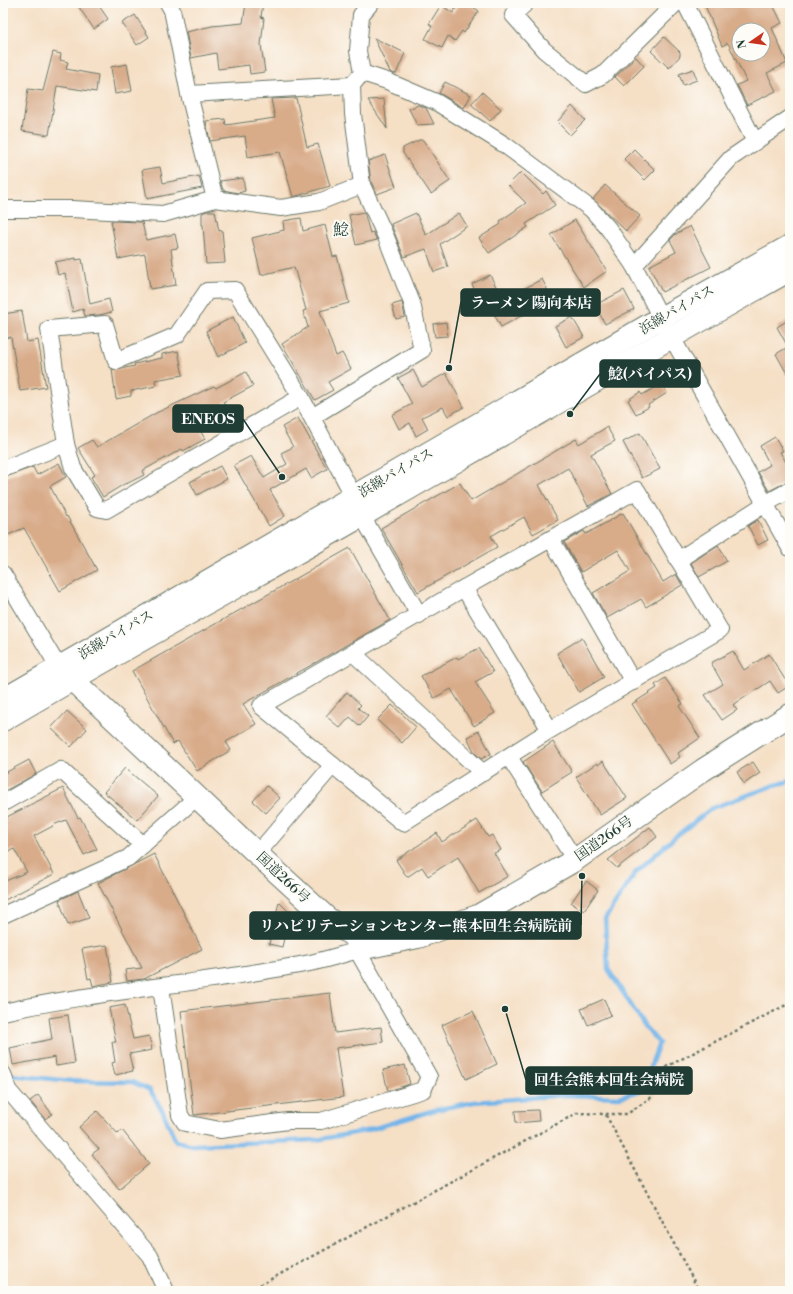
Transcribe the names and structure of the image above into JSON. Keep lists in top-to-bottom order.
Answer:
{
  "streets": {
    "highway": ["浜線バイパス", "国道266号"]
  },
  "crossings": [
    ["浜線バイパス", "国道266号"]
  ],
  "districts": ["鯰"],
  "places": [
    "ラーメン 陽向本店",
    "鯰(バイパス)",
    "ENEOS",
    "リハビリテーションセンター熊本回生会病院前",
    "回生会熊本回生会病院"
  ],
  "north": "left"
}
